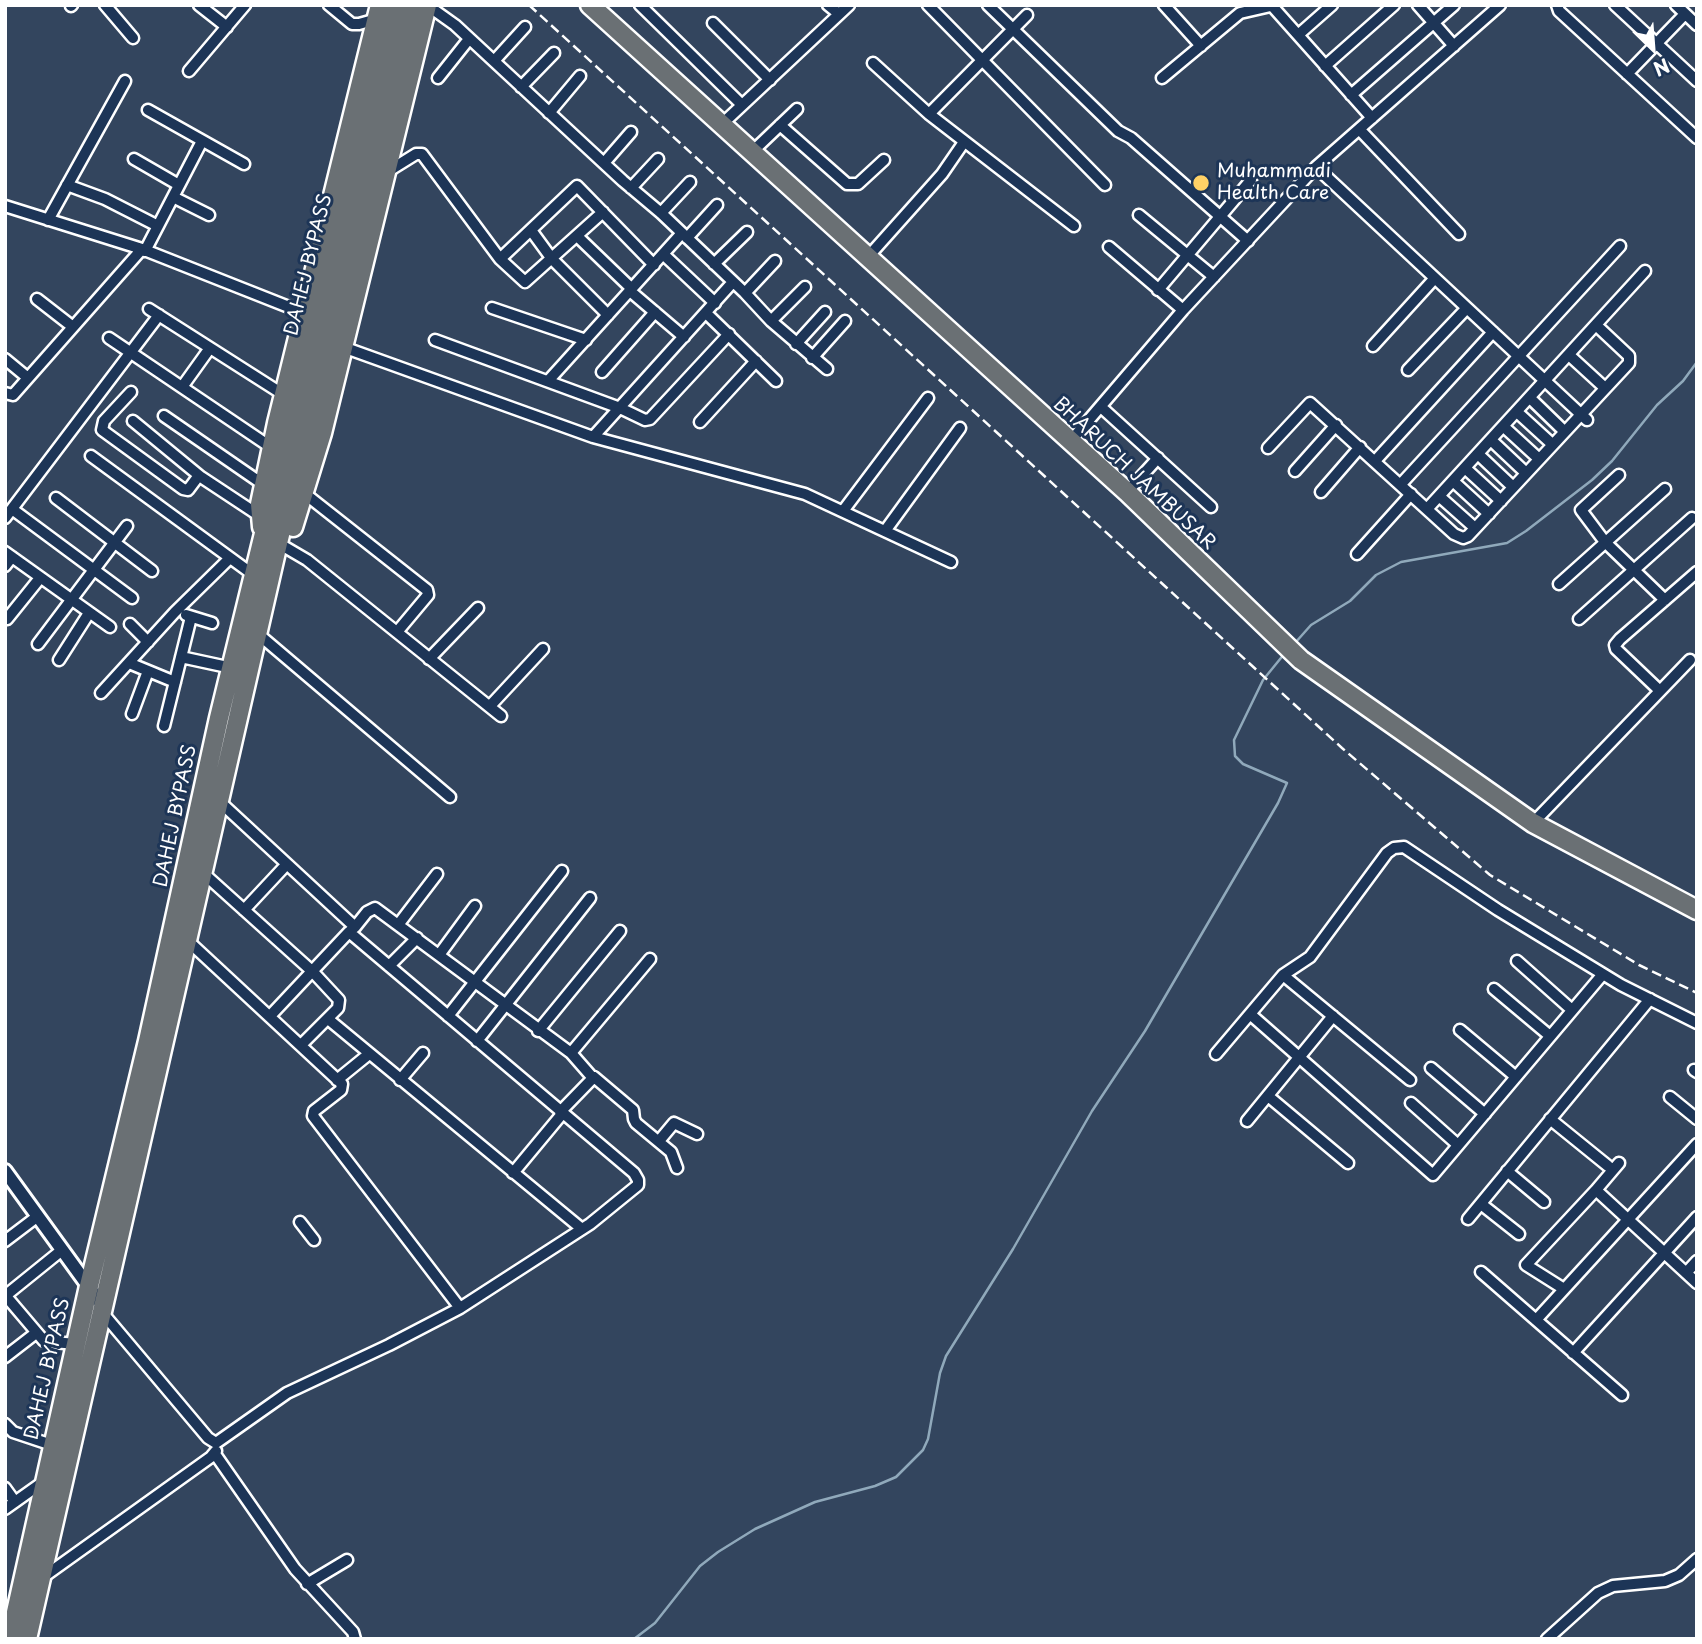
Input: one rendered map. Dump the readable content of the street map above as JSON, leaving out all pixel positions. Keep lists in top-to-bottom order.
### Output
{
  "streets": {
    "highway": ["DAHEJ BYPASS", "BHARUCH JAMBUSAR"]
  },
  "places": ["Muhammadi Health Care"],
  "north": "bottom right"
}
